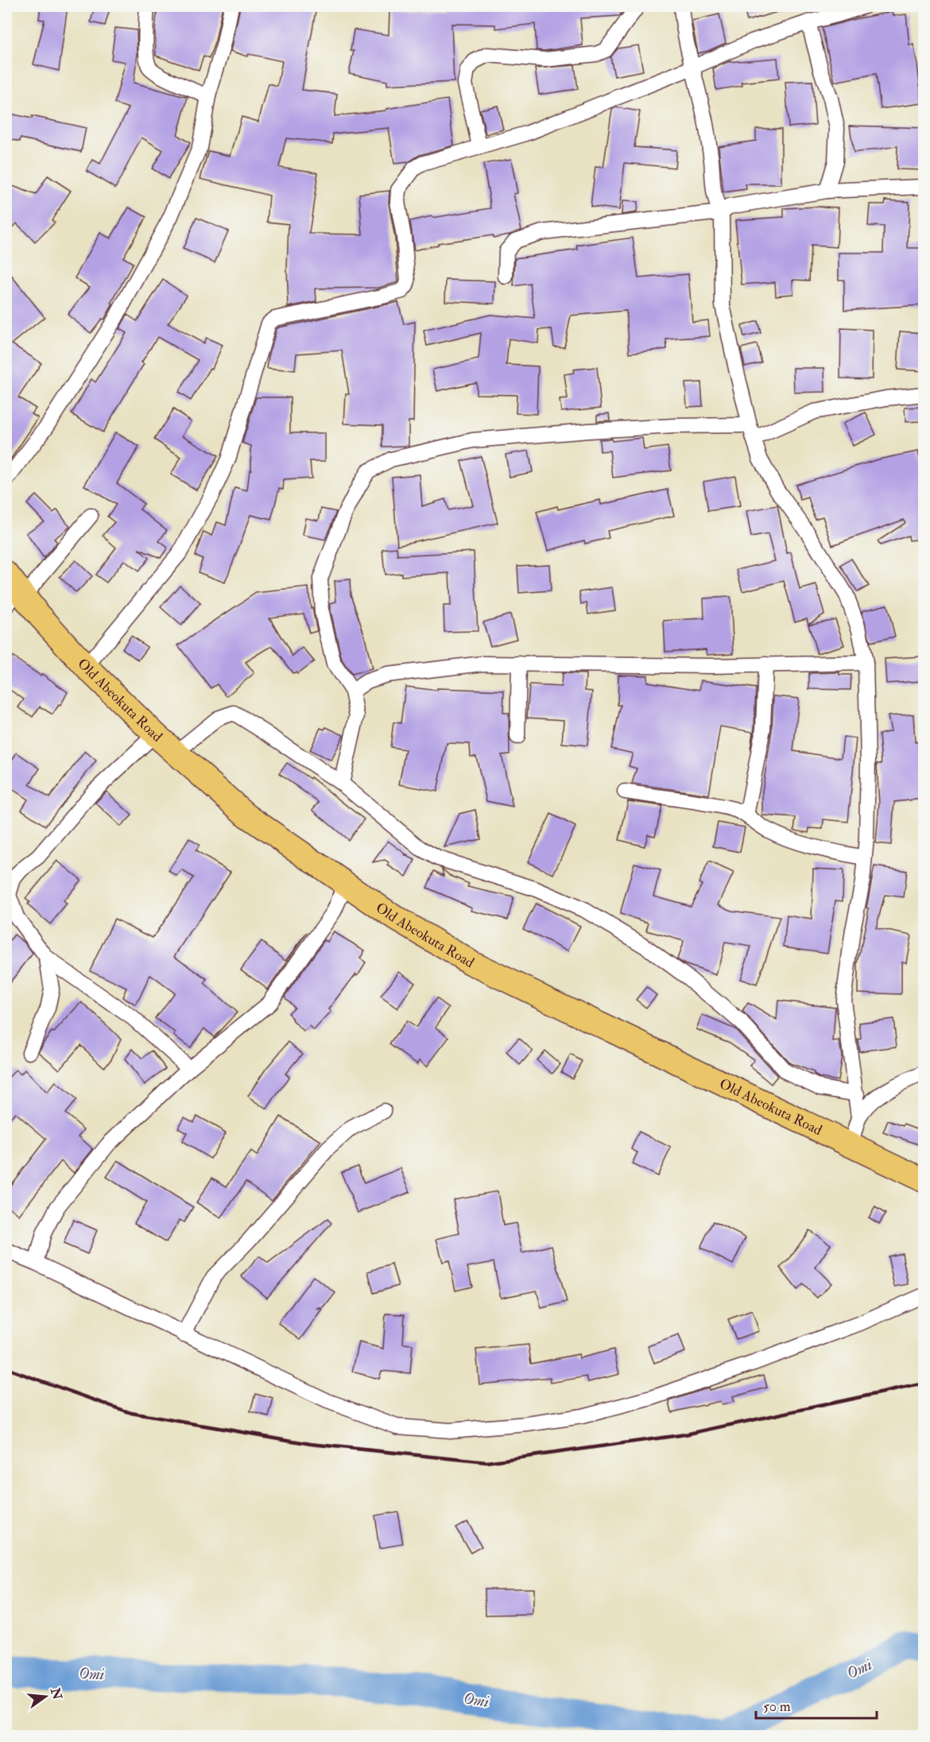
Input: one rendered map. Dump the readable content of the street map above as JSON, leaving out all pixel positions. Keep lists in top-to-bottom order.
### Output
{
  "streets": {
    "highway": ["Old Abeokuta Road"]
  },
  "water": ["Omi"],
  "scale_bar": "50 m",
  "north": "right"
}
